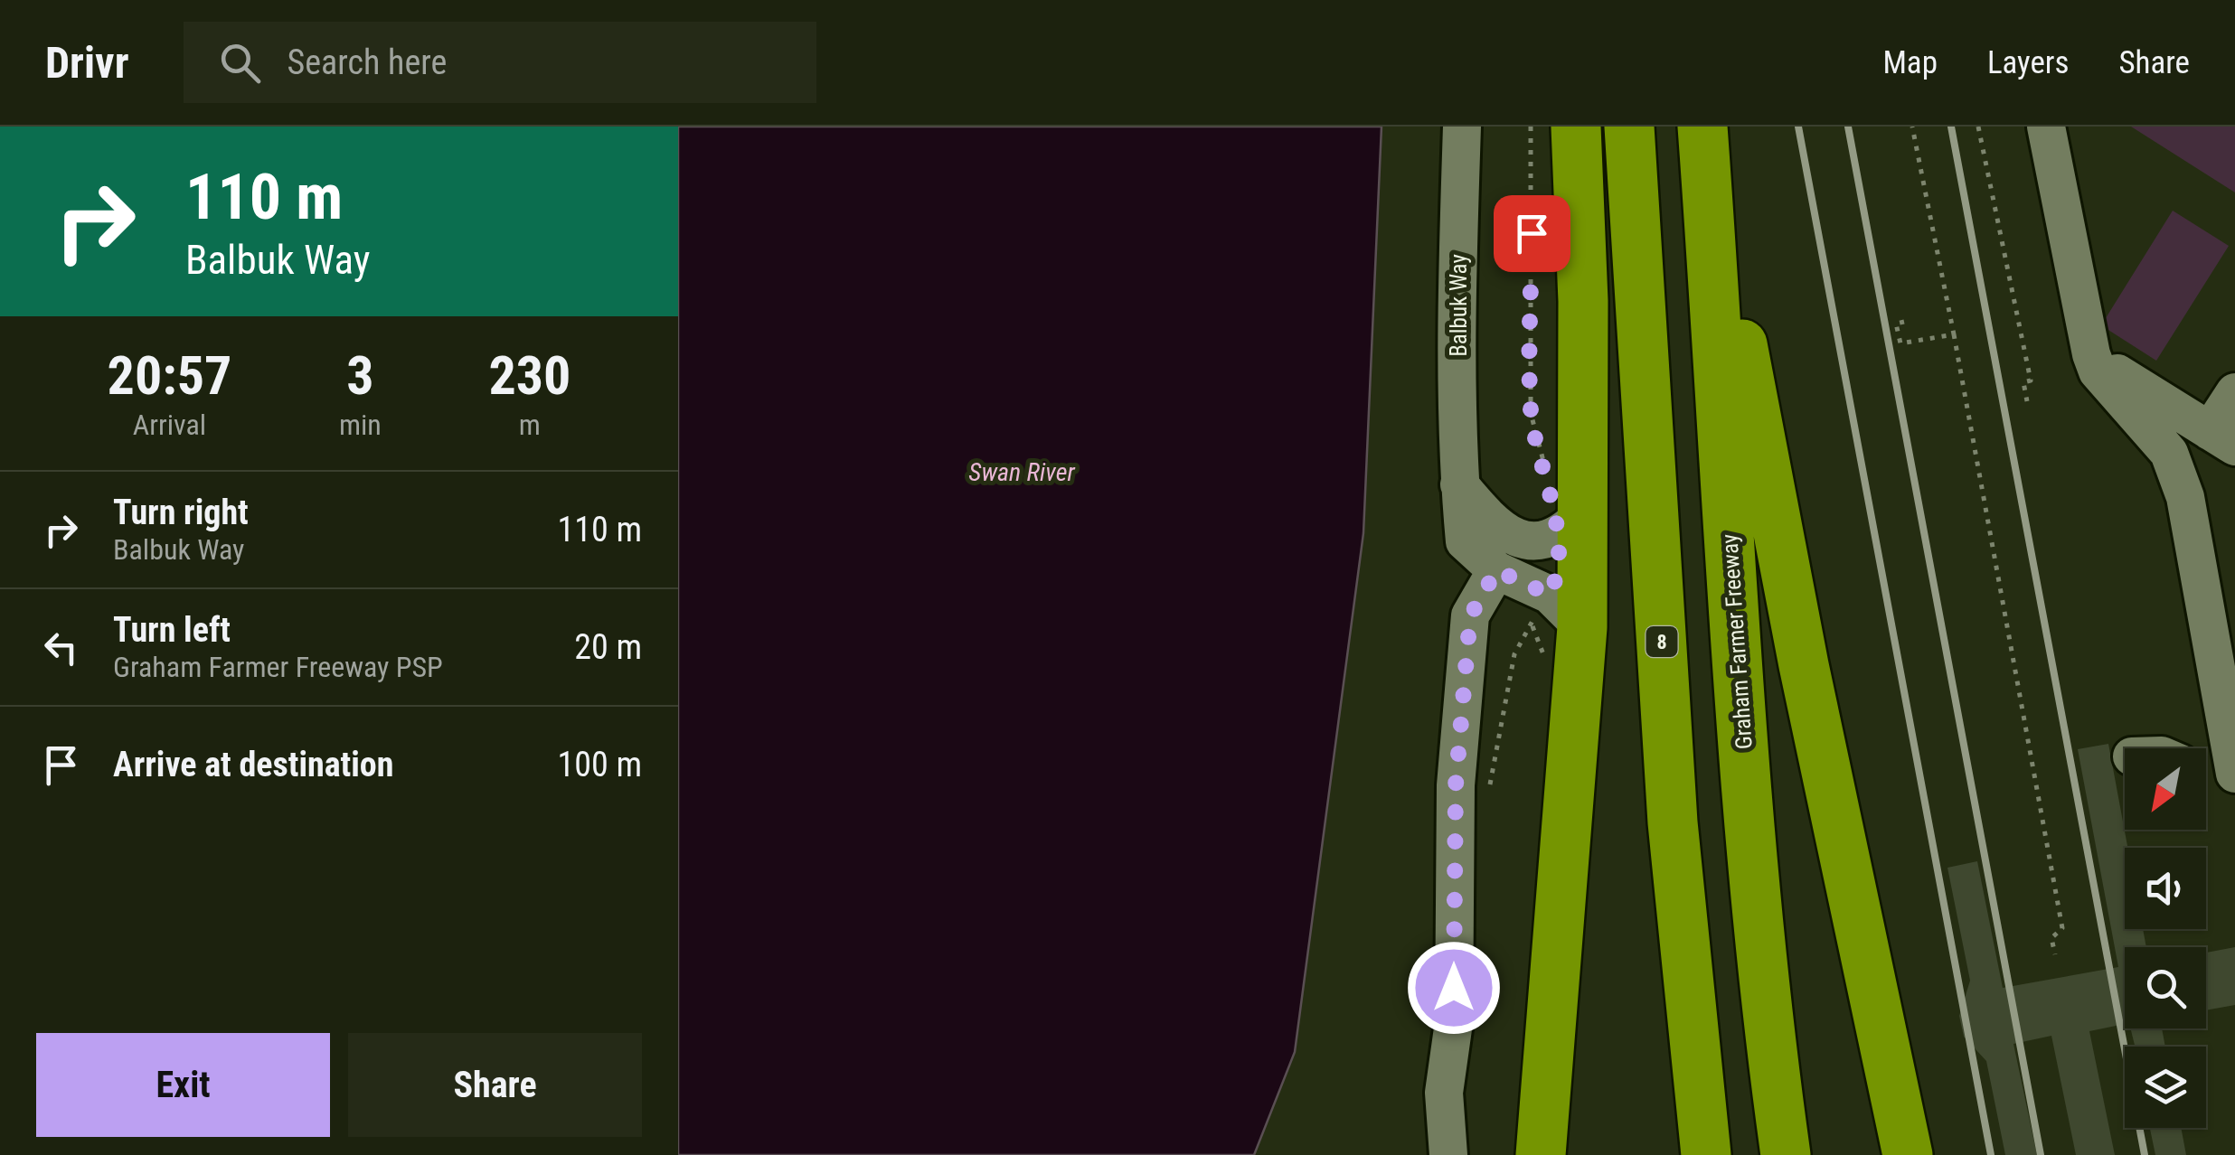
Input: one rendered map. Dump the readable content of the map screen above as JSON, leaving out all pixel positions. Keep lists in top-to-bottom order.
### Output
{
  "streets": {
    "highway": ["8", "Graham Farmer Freeway"],
    "street": ["Balbuk Way"]
  },
  "water": ["Swan River"],
  "north": "bottom left",
  "page": {
    "header": "Drivr",
    "search": "Search here",
    "nav": ["Map", "Layers", "Share"],
    "turn": ["110 m", "Balbuk Way"],
    "eta": [
      "20:57",
      "Arrival",
      "3",
      "min",
      "230",
      "m"
    ],
    "list": [
      {
        "name": "Turn right",
        "note": "Balbuk Way",
        "value": "110 m"
      },
      {
        "name": "Turn left",
        "note": "Graham Farmer Freeway PSP",
        "value": "20 m"
      },
      {
        "name": "Arrive at destination",
        "value": "100 m"
      }
    ],
    "buttons": ["Exit", "Share"]
  }
}
